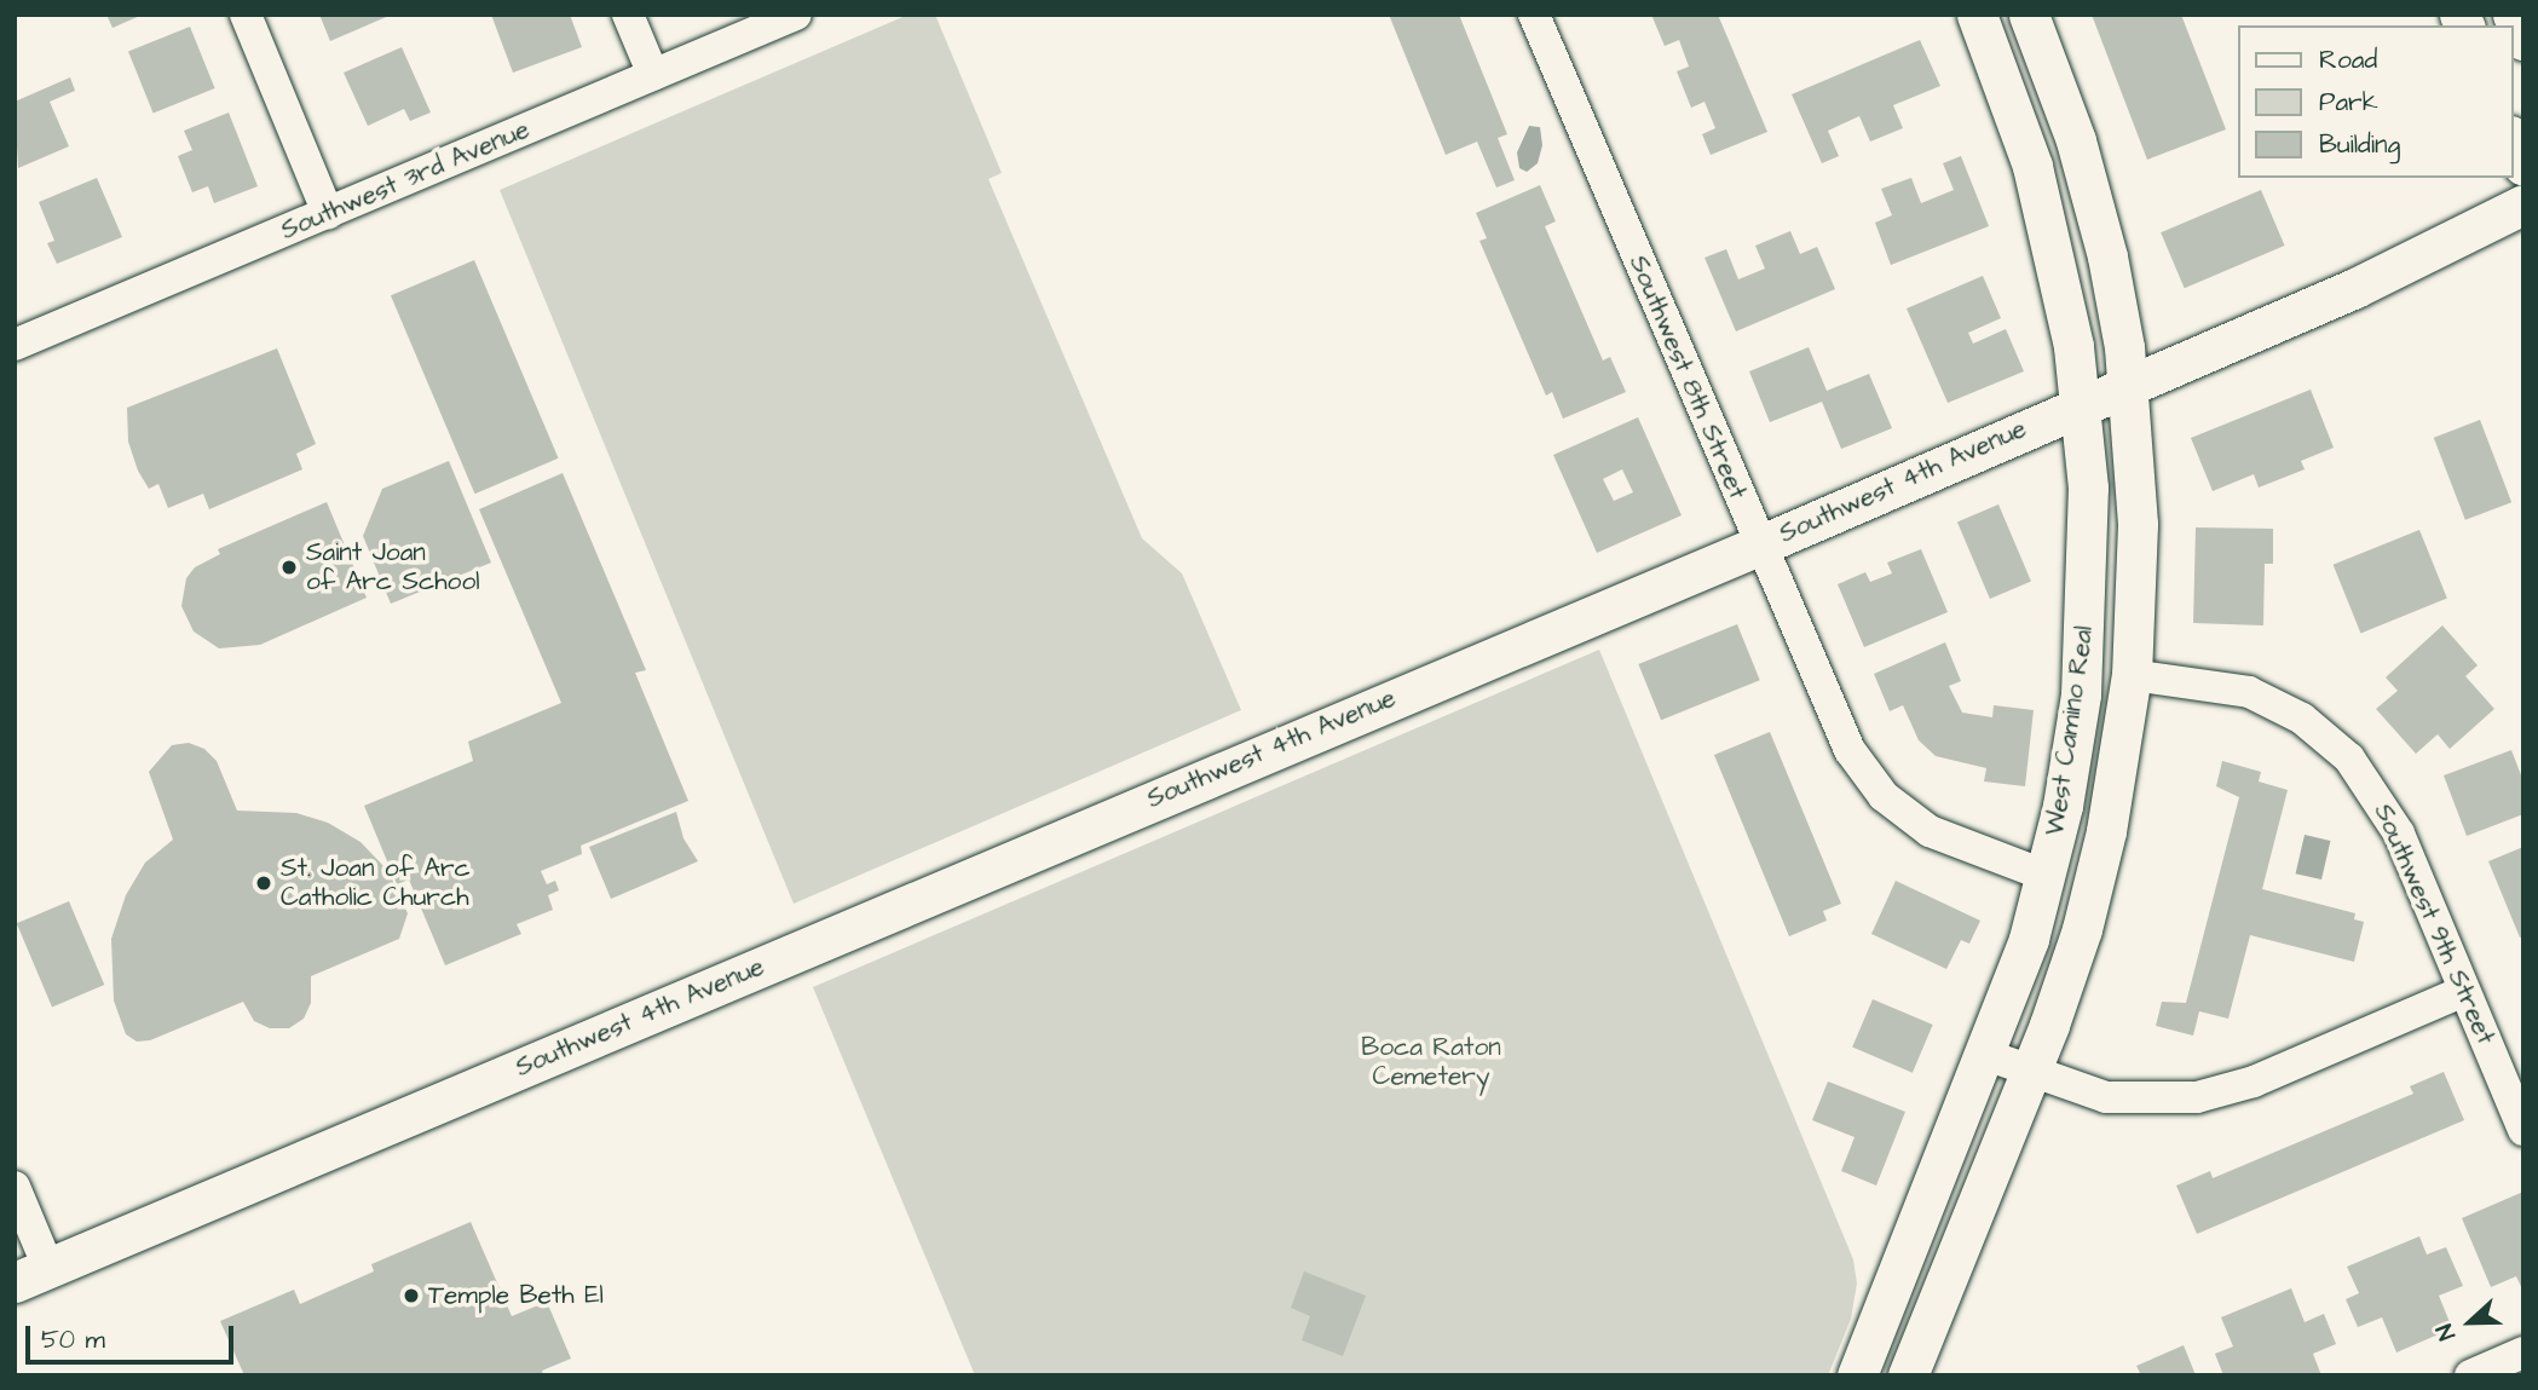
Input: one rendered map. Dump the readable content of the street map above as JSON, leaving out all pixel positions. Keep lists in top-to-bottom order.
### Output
{
  "streets": {
    "street": [
      "Southwest 3rd Avenue",
      "Southwest 8th Street",
      "Southwest 4th Avenue",
      "West Camino Real",
      "Southwest 9th Street"
    ]
  },
  "crossings": [
    ["Southwest 8th Street", "Southwest 4th Avenue"],
    ["Southwest 8th Street", "West Camino Real"],
    ["Southwest 4th Avenue", "West Camino Real"],
    ["West Camino Real", "Southwest 9th Street"]
  ],
  "parks": ["Boca Raton Cemetery"],
  "places": ["Saint Joan of Arc School", "St. Joan of Arc Catholic Church", "Temple Beth El"],
  "legend": ["Road", "Park", "Building"],
  "scale_bar": "50 m",
  "north": "left"
}
